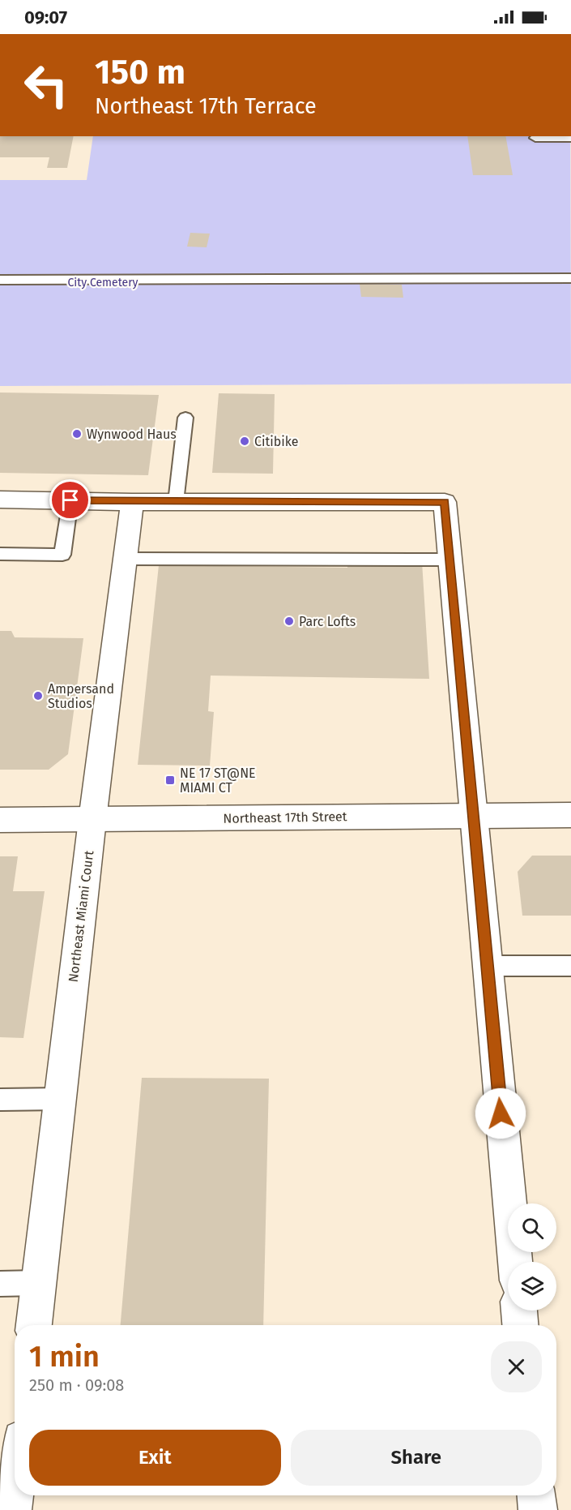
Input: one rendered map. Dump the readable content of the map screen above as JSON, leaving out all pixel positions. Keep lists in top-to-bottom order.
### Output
{
  "streets": {
    "street": ["Northeast 17th Street", "Northeast Miami Court"]
  },
  "crossings": [
    ["Northeast 17th Street", "Northeast Miami Court"]
  ],
  "parks": ["City Cemetery"],
  "places": {
    "other": [
      "Wynwood Haus",
      "Citibike",
      "Parc Lofts",
      "Ampersand Studios"
    ],
    "transit": ["NE 17 ST@NE MIAMI CT"]
  },
  "page": {
    "status": "09:07",
    "turn": ["150 m", "Northeast 17th Terrace"],
    "heading": ["1 min", "250 m · 09:08"],
    "buttons": ["Exit", "Share"]
  }
}
